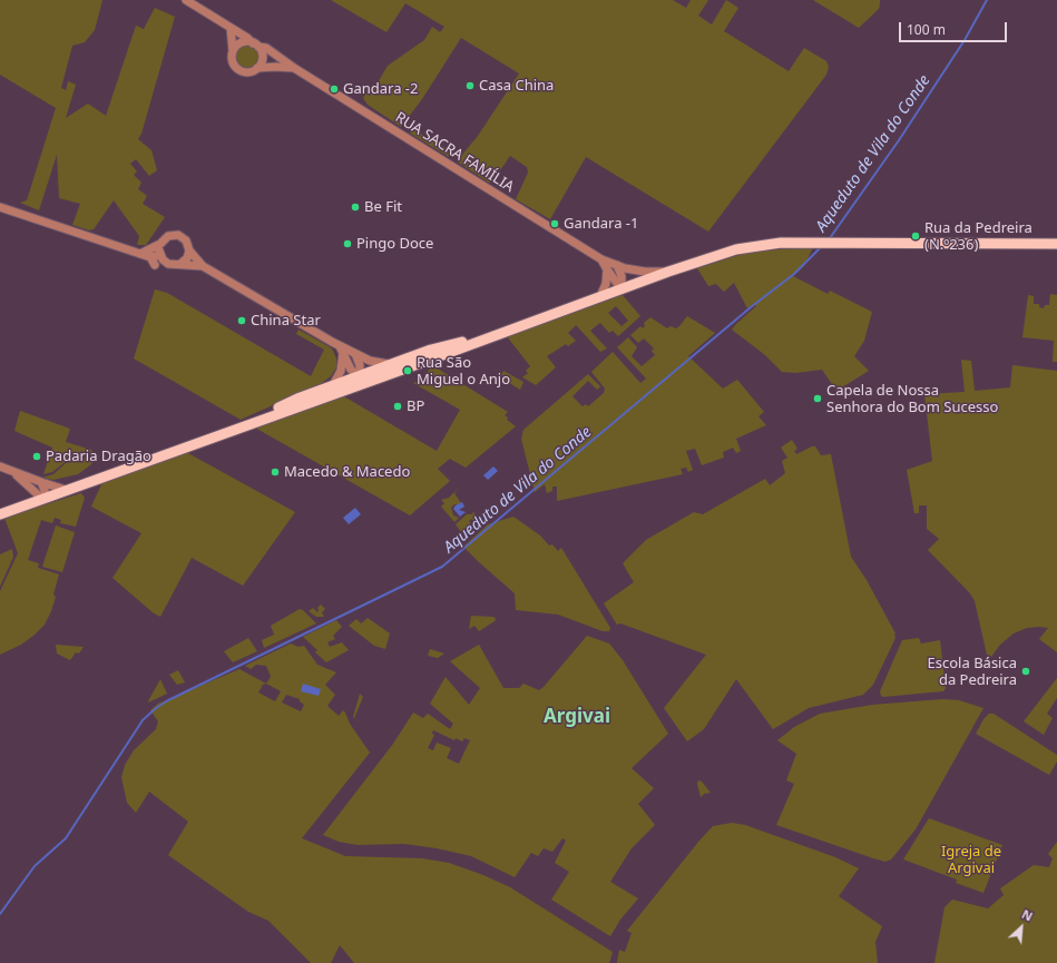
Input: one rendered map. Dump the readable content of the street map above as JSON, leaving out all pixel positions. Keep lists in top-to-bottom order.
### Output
{
  "streets": {
    "street": ["RUA SACRA FAMÍLIA"]
  },
  "districts": ["Argivai"],
  "water": ["Aqueduto de Vila do Conde"],
  "parks": ["Igreja de Argivai"],
  "places": [
    "Casa China",
    "Gandara -2",
    "Be Fit",
    "Gandara -1",
    "Rua da Pedreira (N.º236)",
    "Pingo Doce",
    "China Star",
    "Rua São Miguel o Anjo",
    "Capela de Nossa Senhora do Bom Sucesso",
    "BP",
    "Padaria Dragão",
    "Macedo & Macedo",
    "Escola Básica da Pedreira"
  ],
  "scale_bar": "100 m",
  "north": "top right"
}
